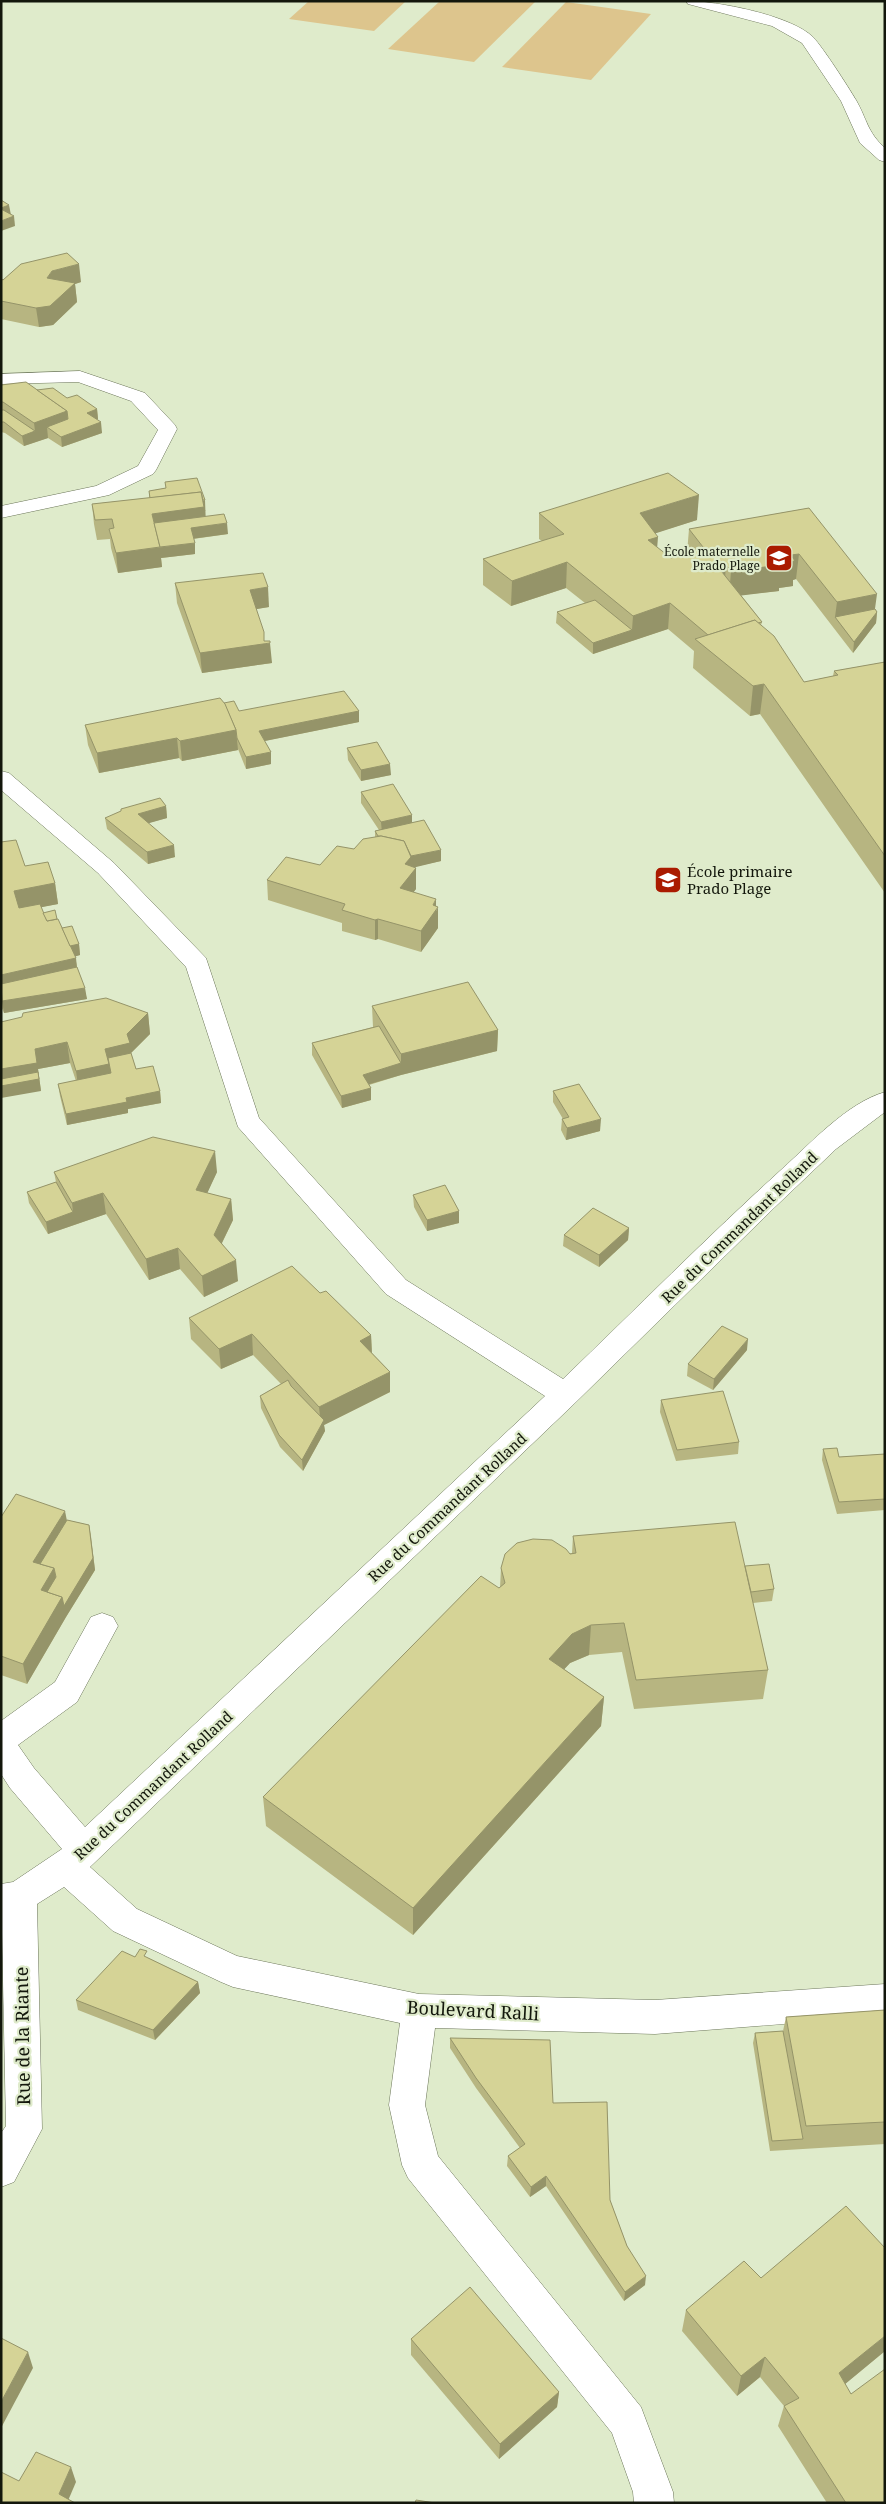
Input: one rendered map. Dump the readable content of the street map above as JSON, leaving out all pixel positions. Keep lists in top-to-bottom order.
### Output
{
  "streets": {
    "street": ["Rue du Commandant Rolland", "Boulevard Ralli", "Rue de la Riante"]
  },
  "crossings": [
    ["Rue du Commandant Rolland", "Boulevard Ralli"],
    ["Rue du Commandant Rolland", "Rue de la Riante"]
  ],
  "places": {
    "school or university": ["École maternelle Prado Plage", "École primaire Prado Plage"]
  }
}
